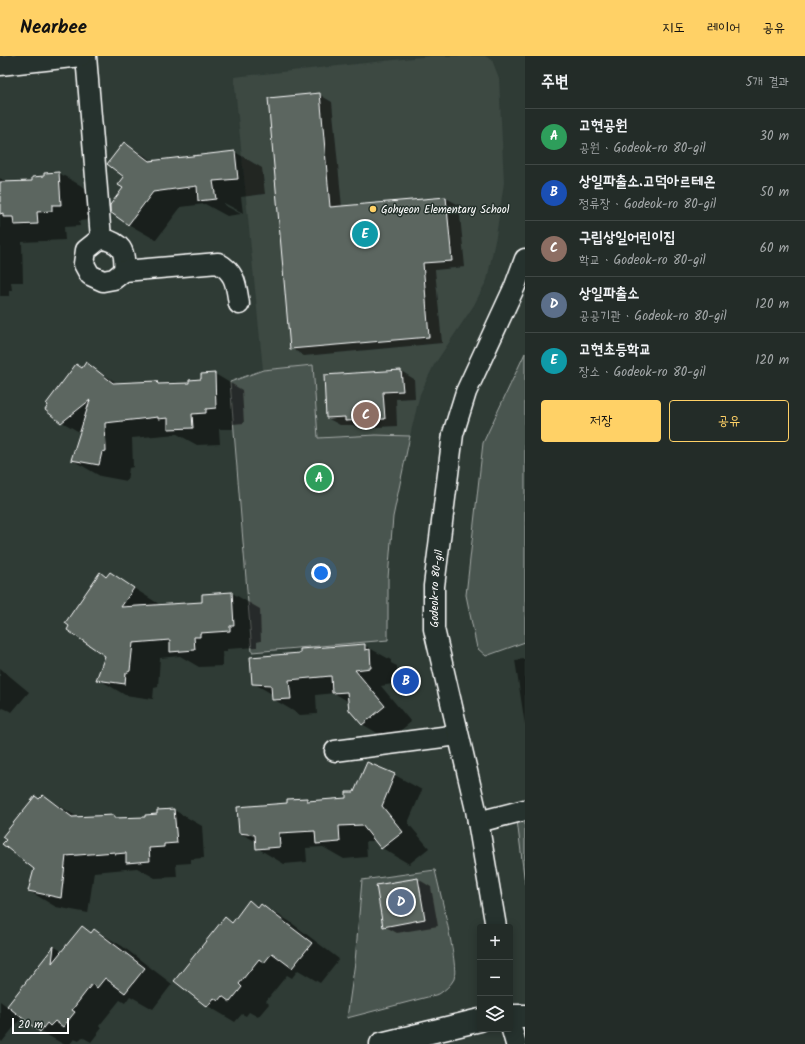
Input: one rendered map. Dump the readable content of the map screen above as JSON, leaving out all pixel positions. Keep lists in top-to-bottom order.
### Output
{
  "streets": {
    "street": ["Godeok-ro 80-gil"]
  },
  "places": ["Gohyeon Elementary School"],
  "scale_bar": "20 m",
  "page": {
    "header": "Nearbee",
    "nav": ["지도", "레이어", "공유"],
    "heading": ["주변", "5개 결과"],
    "list": [
      {
        "mark": "A",
        "name": "고현공원",
        "note": "공원 · Godeok-ro 80-gil",
        "value": "30 m"
      },
      {
        "mark": "B",
        "name": "상일파출소.고덕아르테온",
        "note": "정류장 · Godeok-ro 80-gil",
        "value": "50 m"
      },
      {
        "mark": "C",
        "name": "구립상일어린이집",
        "note": "학교 · Godeok-ro 80-gil",
        "value": "60 m"
      },
      {
        "mark": "D",
        "name": "상일파출소",
        "note": "공공기관 · Godeok-ro 80-gil",
        "value": "120 m"
      },
      {
        "mark": "E",
        "name": "고현초등학교",
        "note": "장소 · Godeok-ro 80-gil",
        "value": "120 m"
      }
    ],
    "pins": [
      "E",
      "C",
      "A",
      "B",
      "D"
    ],
    "buttons": ["저장", "공유"],
    "map_buttons": ["+", "−"],
    "scale": "20 m"
  }
}
